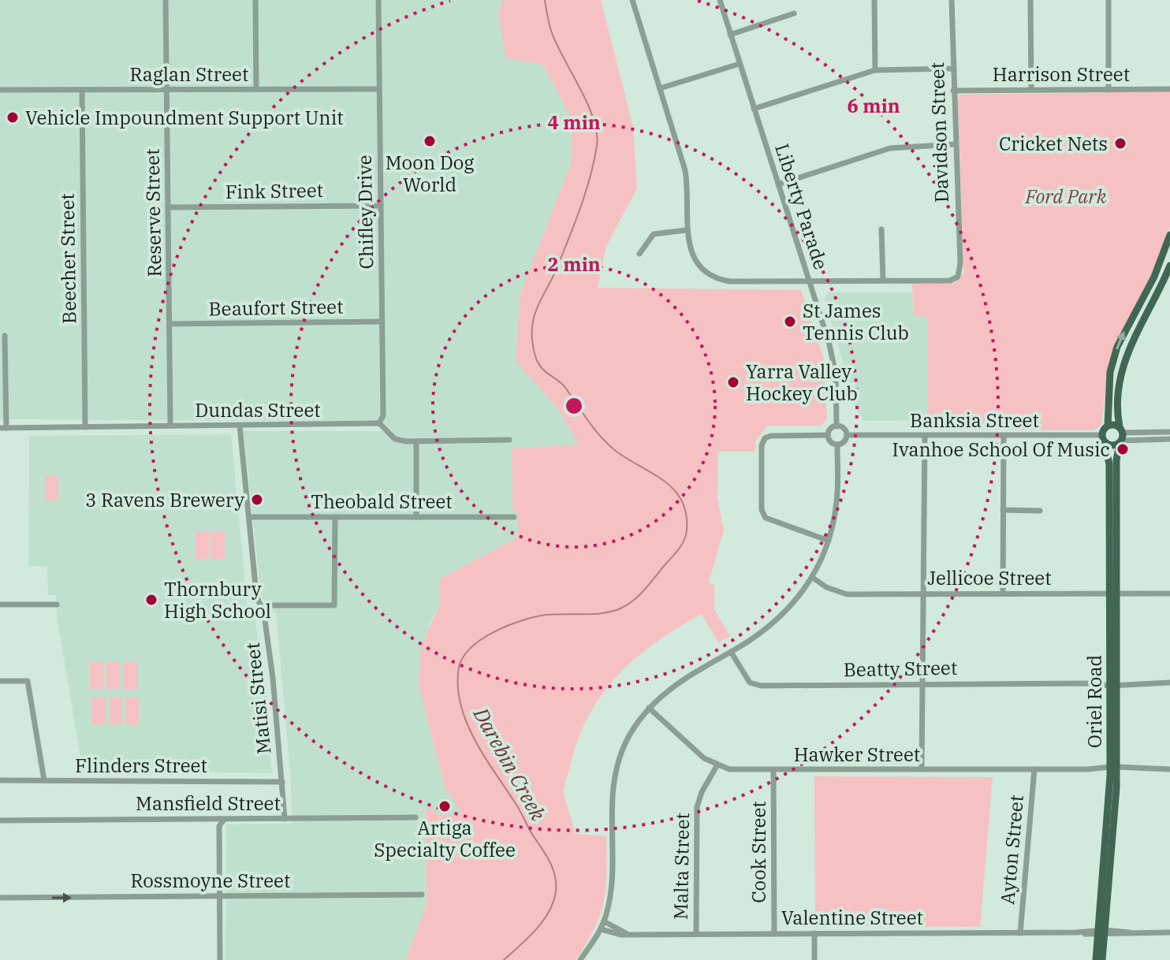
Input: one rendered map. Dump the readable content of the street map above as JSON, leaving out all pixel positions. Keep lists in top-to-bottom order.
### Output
{
  "streets": {
    "main road": ["Oriel Road"],
    "street": [
      "Raglan Street",
      "Harrison Street",
      "Davidson Street",
      "Fink Street",
      "Liberty Parade",
      "Chifley Drive",
      "Reserve Street",
      "Beecher Street",
      "Beaufort Street",
      "Dundas Street",
      "Banksia Street",
      "Theobald Street",
      "Jellicoe Street",
      "Beatty Street",
      "Matisi Street",
      "Hawker Street",
      "Flinders Street",
      "Mansfield Street",
      "Ayton Street",
      "Cook Street",
      "Malta Street",
      "Rossmoyne Street",
      "Valentine Street"
    ]
  },
  "crossings": [
    ["Raglan Street", "Chifley Drive"],
    ["Raglan Street", "Reserve Street"],
    ["Raglan Street", "Beecher Street"],
    ["Harrison Street", "Davidson Street"],
    ["Fink Street", "Chifley Drive"],
    ["Fink Street", "Reserve Street"],
    ["Liberty Parade", "Banksia Street"],
    ["Chifley Drive", "Beaufort Street"],
    ["Chifley Drive", "Dundas Street"],
    ["Reserve Street", "Beaufort Street"],
    ["Reserve Street", "Dundas Street"],
    ["Beecher Street", "Dundas Street"],
    ["Dundas Street", "Matisi Street"],
    ["Banksia Street", "Oriel Road"],
    ["Theobald Street", "Matisi Street"],
    ["Jellicoe Street", "Oriel Road"],
    ["Beatty Street", "Oriel Road"],
    ["Matisi Street", "Flinders Street"],
    ["Matisi Street", "Mansfield Street"],
    ["Oriel Road", "Hawker Street"],
    ["Oriel Road", "Valentine Street"],
    ["Hawker Street", "Ayton Street"],
    ["Hawker Street", "Cook Street"],
    ["Hawker Street", "Malta Street"],
    ["Ayton Street", "Valentine Street"],
    ["Cook Street", "Valentine Street"],
    ["Malta Street", "Valentine Street"]
  ],
  "one_way": ["Rossmoyne Street"],
  "water": ["Darebin Creek"],
  "parks": ["Ford Park"],
  "places": [
    "Vehicle Impoundment Support Unit",
    "Moon Dog World",
    "Cricket Nets",
    "St James Tennis Club",
    "Yarra Valley Hockey Club",
    "Ivanhoe School Of Music",
    "3 Ravens Brewery",
    "Thornbury High School",
    "Artiga Specialty Coffee"
  ],
  "rings": ["6 min", "4 min", "2 min"]
}
